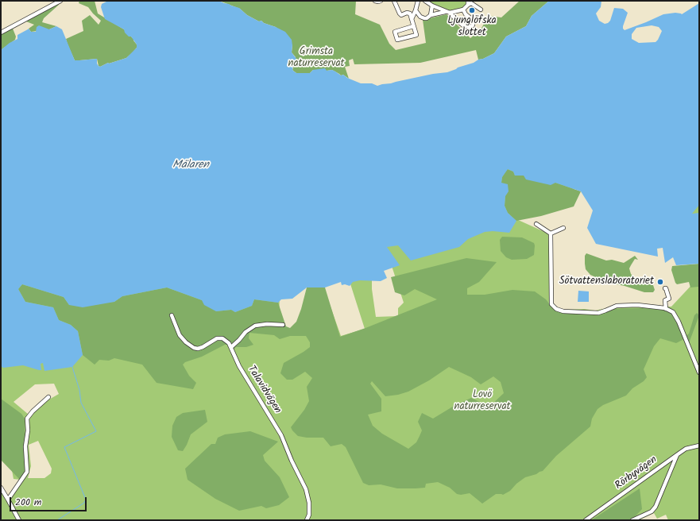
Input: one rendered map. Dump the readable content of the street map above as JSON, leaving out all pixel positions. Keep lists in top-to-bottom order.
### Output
{
  "streets": {
    "street": ["Talavidvägen", "Rörbyvägen"]
  },
  "water": ["Mälaren"],
  "parks": ["Grimsta naturreservat", "Lovö naturreservat"],
  "places": ["Ljunglöfska slottet", "Sötvattenslaboratoriet"],
  "scale_bar": "200 m"
}
